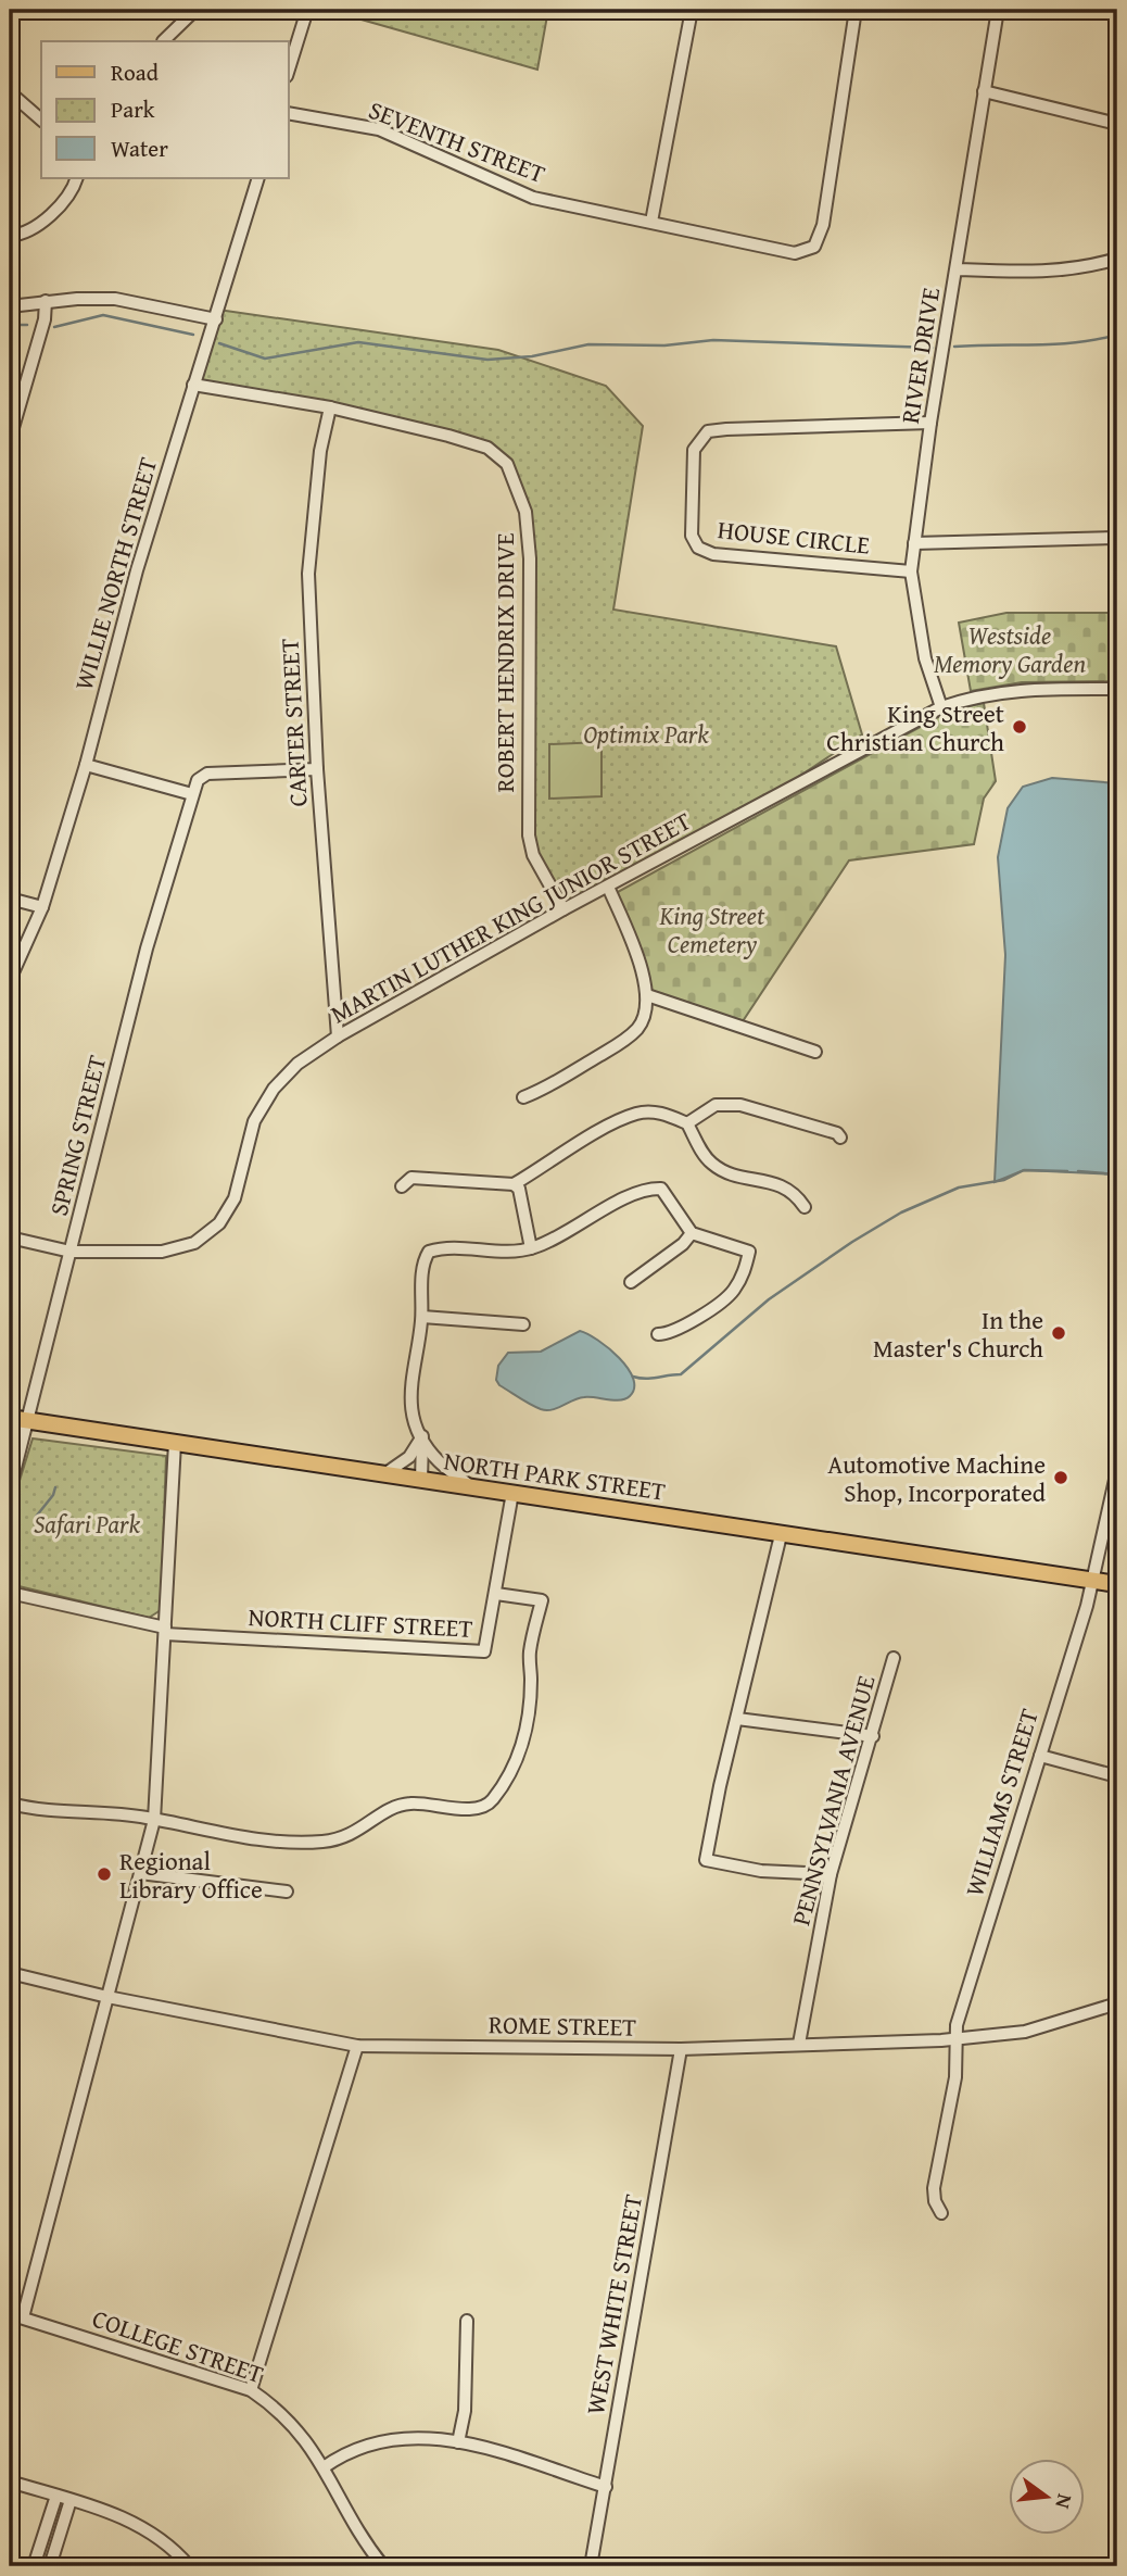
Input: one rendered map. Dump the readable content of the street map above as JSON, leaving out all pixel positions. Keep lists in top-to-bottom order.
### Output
{
  "streets": {
    "main road": ["NORTH PARK STREET"],
    "street": [
      "SEVENTH STREET",
      "RIVER DRIVE",
      "HOUSE CIRCLE",
      "WILLIE NORTH STREET",
      "ROBERT HENDRIX DRIVE",
      "CARTER STREET",
      "MARTIN LUTHER KING JUNIOR STREET",
      "SPRING STREET",
      "NORTH CLIFF STREET",
      "PENNSYLVANIA AVENUE",
      "WILLIAMS STREET",
      "ROME STREET",
      "WEST WHITE STREET",
      "COLLEGE STREET"
    ]
  },
  "crossings": [
    ["RIVER DRIVE", "HOUSE CIRCLE"],
    ["RIVER DRIVE", "MARTIN LUTHER KING JUNIOR STREET"],
    ["WILLIE NORTH STREET", "ROBERT HENDRIX DRIVE"],
    ["ROBERT HENDRIX DRIVE", "CARTER STREET"],
    ["ROBERT HENDRIX DRIVE", "MARTIN LUTHER KING JUNIOR STREET"],
    ["CARTER STREET", "MARTIN LUTHER KING JUNIOR STREET"],
    ["MARTIN LUTHER KING JUNIOR STREET", "SPRING STREET"],
    ["SPRING STREET", "NORTH PARK STREET"],
    ["NORTH PARK STREET", "NORTH CLIFF STREET"],
    ["NORTH PARK STREET", "WILLIAMS STREET"],
    ["PENNSYLVANIA AVENUE", "ROME STREET"],
    ["WILLIAMS STREET", "ROME STREET"],
    ["ROME STREET", "WEST WHITE STREET"]
  ],
  "parks": [
    "Westside Memory Garden",
    "Optimix Park",
    "King Street Cemetery",
    "Safari Park"
  ],
  "places": [
    "King Street Christian Church",
    "In the Master's Church",
    "Automotive Machine Shop, Incorporated",
    "Regional Library Office"
  ],
  "legend": ["Road", "Park", "Water"],
  "north": "right"
}
